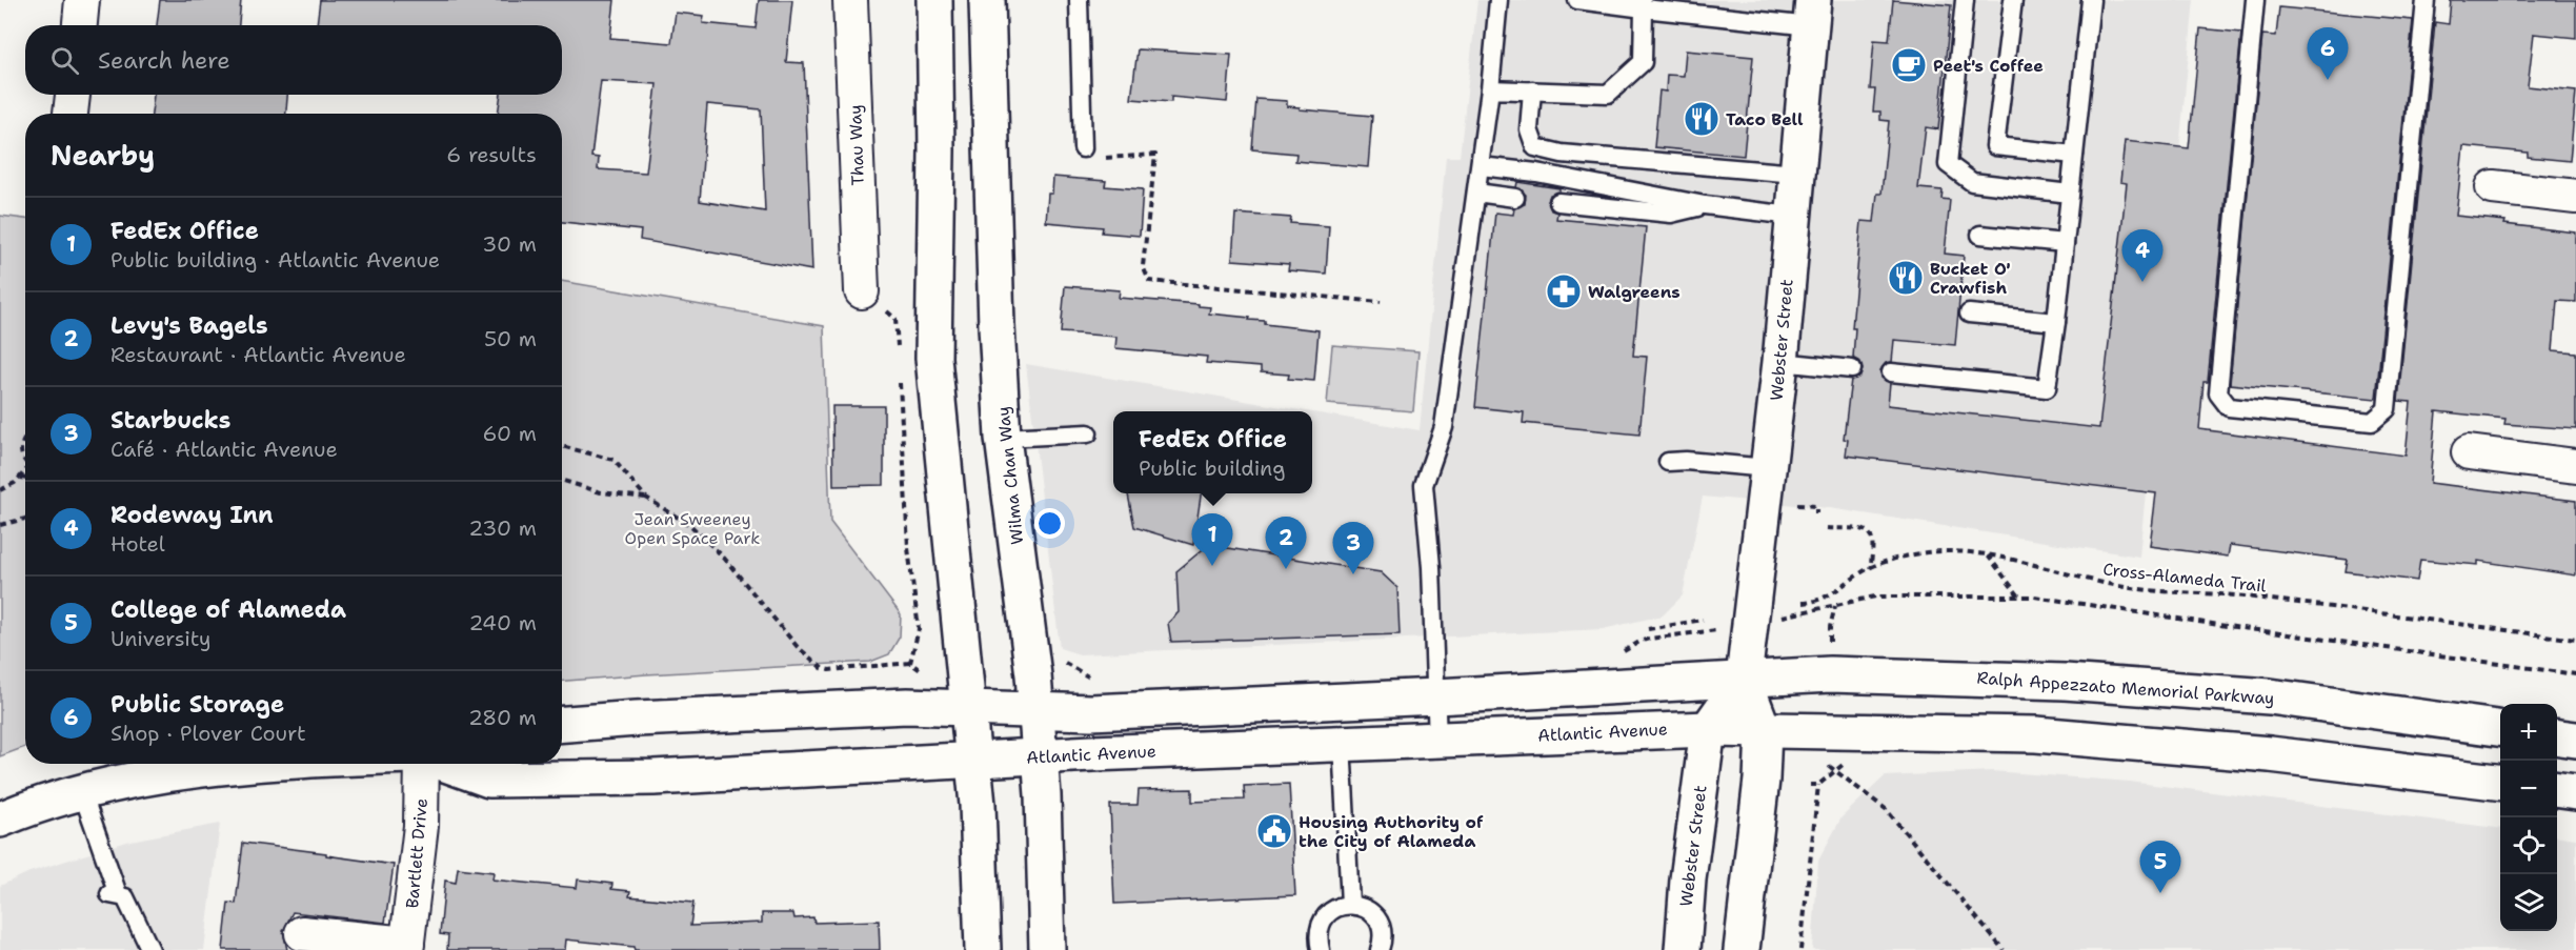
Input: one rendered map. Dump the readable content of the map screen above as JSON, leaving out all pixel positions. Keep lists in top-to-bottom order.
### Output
{
  "streets": {
    "street": [
      "Thau Way",
      "Webster Street",
      "Wilma Chan Way",
      "Ralph Appezzato Memorial Parkway",
      "Atlantic Avenue",
      "Bartlett Drive"
    ],
    "path": ["Cross-Alameda Trail"]
  },
  "crossings": [
    ["Webster Street", "Ralph Appezzato Memorial Parkway"],
    ["Webster Street", "Atlantic Avenue"],
    ["Wilma Chan Way", "Atlantic Avenue"]
  ],
  "parks": ["Jean Sweeney Open Space Park"],
  "places": {
    "cafe": ["Peet's Coffee"],
    "restaurant": ["Taco Bell", "Bucket O' Crawfish"],
    "pharmacy": ["Walgreens"],
    "public building": ["Housing Authority of the City of Alameda"]
  },
  "page": {
    "search": "Search here",
    "pins": [
      "6",
      "4",
      "1",
      "2",
      "3",
      "5"
    ],
    "heading": ["Nearby", "6 results"],
    "list": [
      {
        "mark": "1",
        "name": "FedEx Office",
        "note": "Public building · Atlantic Avenue",
        "value": "30 m"
      },
      {
        "mark": "2",
        "name": "Levy's Bagels",
        "note": "Restaurant · Atlantic Avenue",
        "value": "50 m"
      },
      {
        "mark": "3",
        "name": "Starbucks",
        "note": "Café · Atlantic Avenue",
        "value": "60 m"
      },
      {
        "mark": "4",
        "name": "Rodeway Inn",
        "note": "Hotel",
        "value": "230 m"
      },
      {
        "mark": "5",
        "name": "College of Alameda",
        "note": "University",
        "value": "240 m"
      },
      {
        "mark": "6",
        "name": "Public Storage",
        "note": "Shop · Plover Court",
        "value": "280 m"
      }
    ],
    "popup": ["FedEx Office", "Public building"],
    "map_buttons": ["+", "−"]
  }
}
